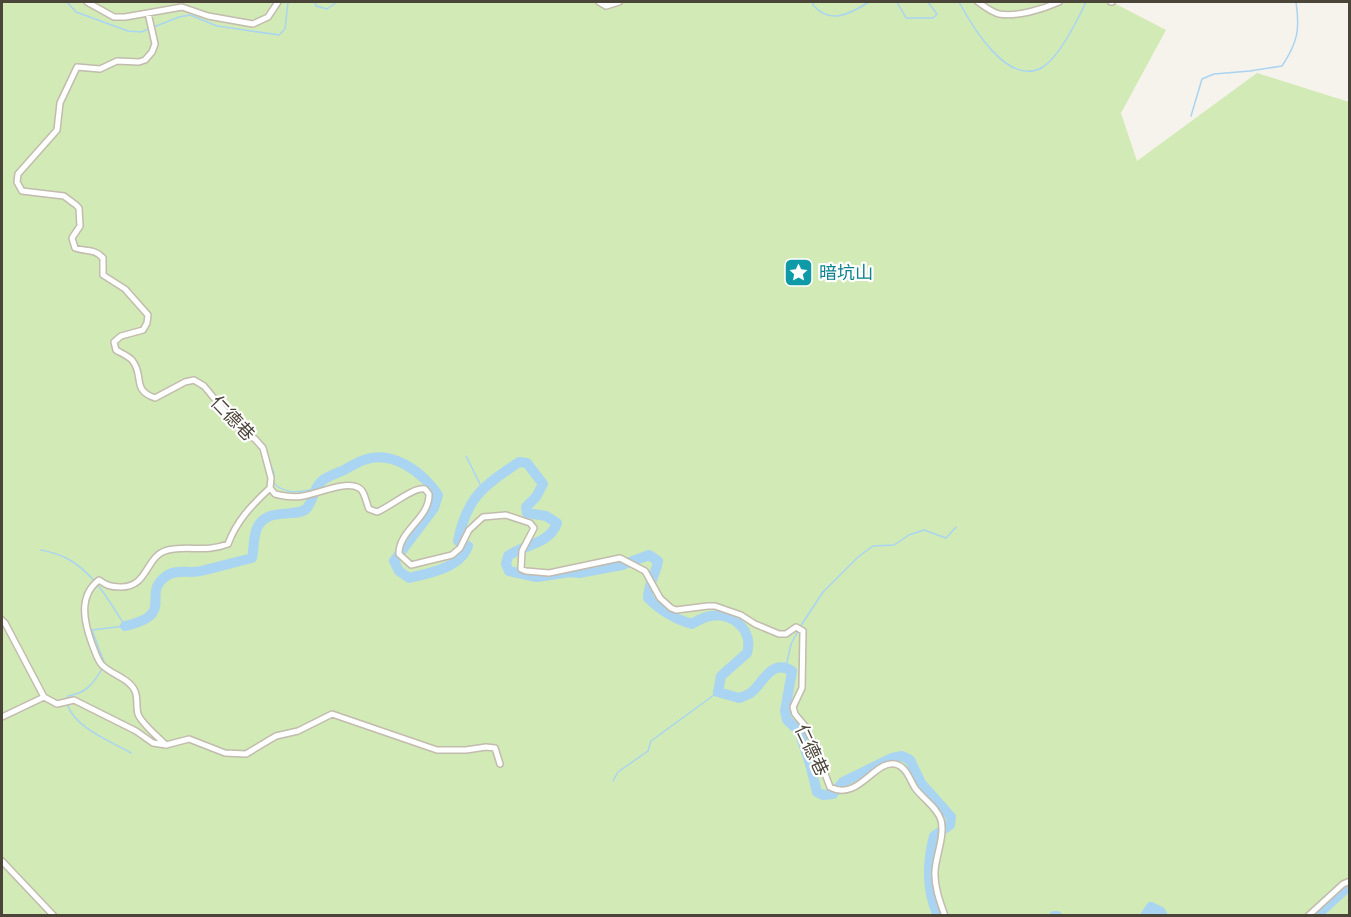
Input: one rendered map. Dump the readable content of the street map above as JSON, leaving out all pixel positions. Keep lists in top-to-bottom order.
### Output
{
  "streets": {
    "street": ["仁德巷"]
  },
  "places": {
    "place": ["暗坑山"]
  }
}
